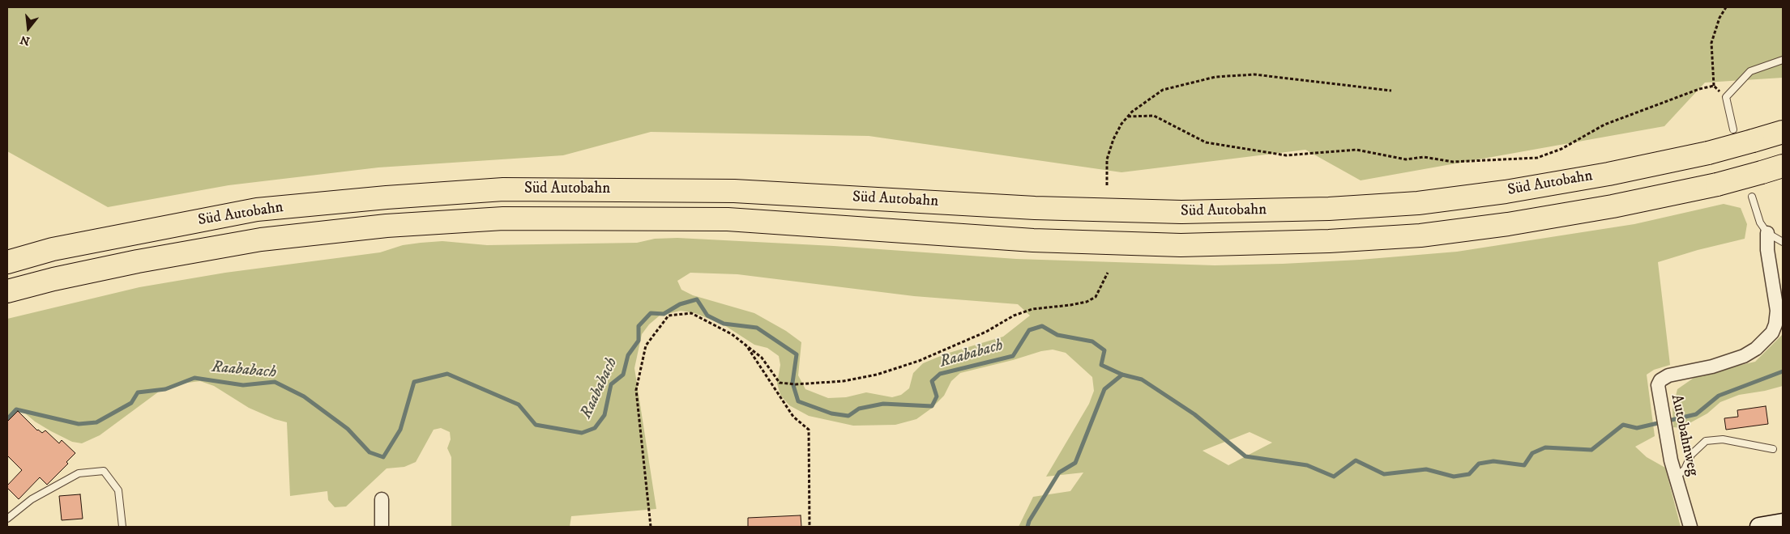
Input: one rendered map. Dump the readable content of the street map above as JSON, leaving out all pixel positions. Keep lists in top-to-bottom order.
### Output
{
  "streets": {
    "highway": ["Süd Autobahn"],
    "street": ["Autobahnweg"]
  },
  "water": ["Raababach"],
  "north": "bottom"
}
